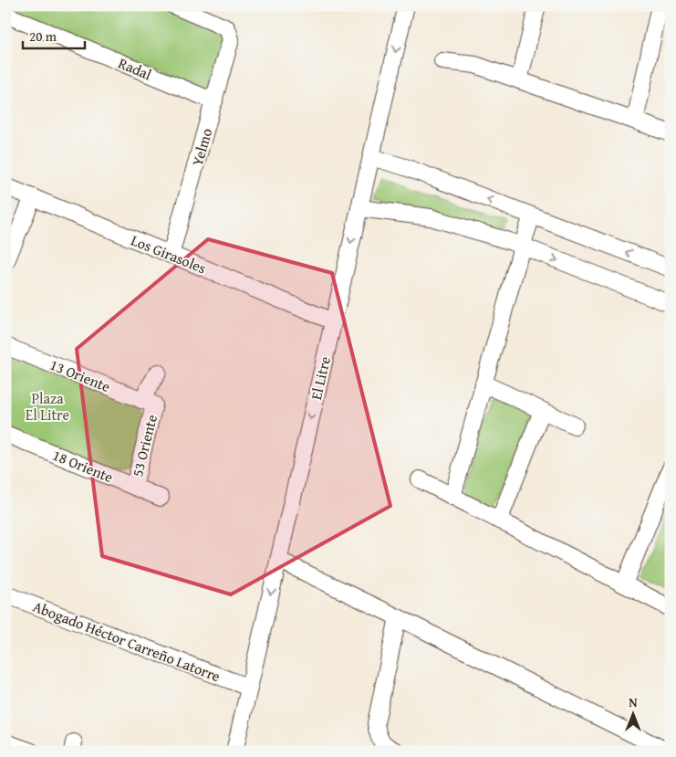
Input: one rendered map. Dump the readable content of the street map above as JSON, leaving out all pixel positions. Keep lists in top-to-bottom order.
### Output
{
  "streets": {
    "street": [
      "Radal",
      "Yelmo",
      "Los Girasoles",
      "13 Oriente",
      "El Litre",
      "53 Oriente",
      "18 Oriente",
      "Abogado Héctor Carreño Latorre"
    ]
  },
  "crossings": [
    ["Radal", "Yelmo"],
    ["Yelmo", "Los Girasoles"],
    ["Los Girasoles", "El Litre"],
    ["13 Oriente", "53 Oriente"],
    ["El Litre", "Abogado Héctor Carreño Latorre"],
    ["53 Oriente", "18 Oriente"]
  ],
  "one_way": ["El Litre"],
  "parks": ["Plaza El Litre"],
  "scale_bar": "20 m",
  "north": "top"
}
